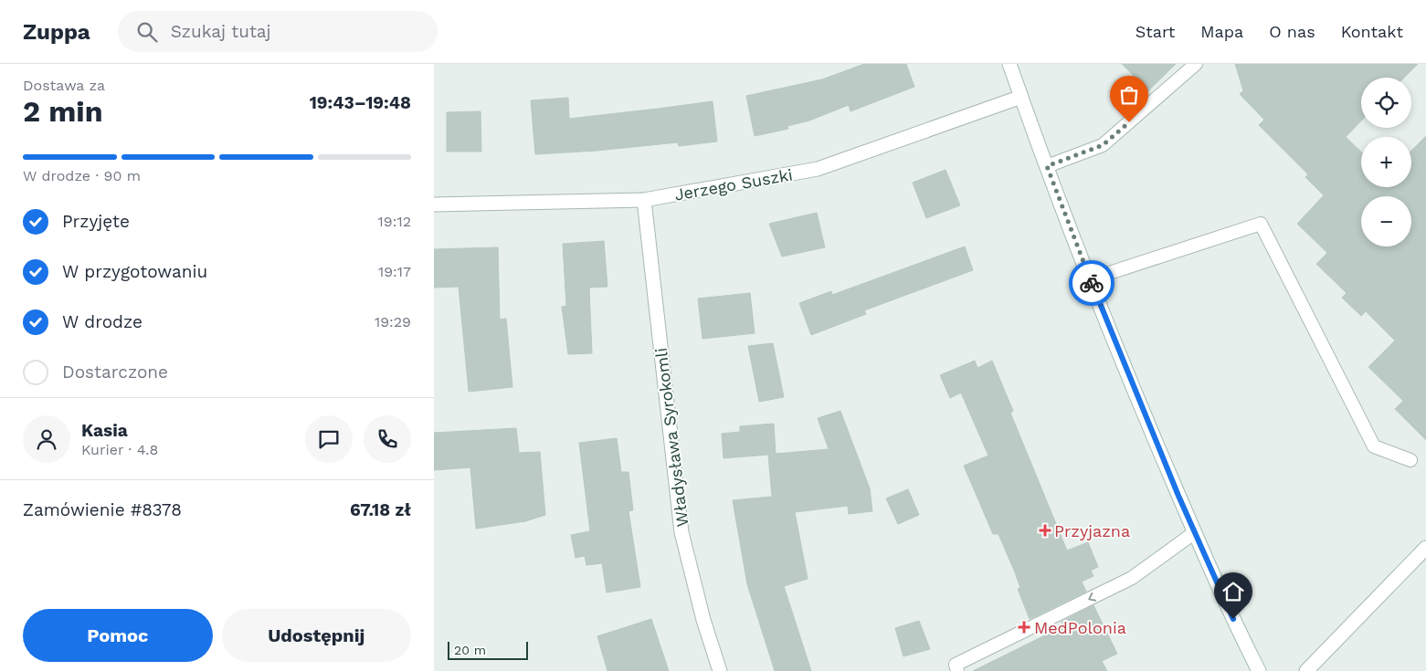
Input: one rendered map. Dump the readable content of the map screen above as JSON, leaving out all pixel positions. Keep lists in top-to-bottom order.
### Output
{
  "streets": {
    "street": ["Jerzego Suszki", "Władysława Syrokomli"]
  },
  "crossings": [
    ["Jerzego Suszki", "Władysława Syrokomli"]
  ],
  "places": {
    "health": ["Przyjazna", "MedPolonia"]
  },
  "scale_bar": "20 m",
  "page": {
    "header": "Zuppa",
    "search": "Szukaj tutaj",
    "nav": [
      "Start",
      "Mapa",
      "O nas",
      "Kontakt"
    ],
    "heading": ["2 min", "Dostawa za", "19:43–19:48"],
    "panel": [
      "Kasia",
      "Kurier · 4.8",
      "Zamówienie #8378",
      "67.18 zł"
    ],
    "map_buttons": ["+", "−"],
    "bar": "W drodze · 90 m",
    "list": [
      ["Przyjęte", "19:12"],
      ["W przygotowaniu", "19:17"],
      ["W drodze", "19:29"],
      "Dostarczone"
    ],
    "buttons": ["Pomoc", "Udostępnij"],
    "scale": "20 m"
  }
}
